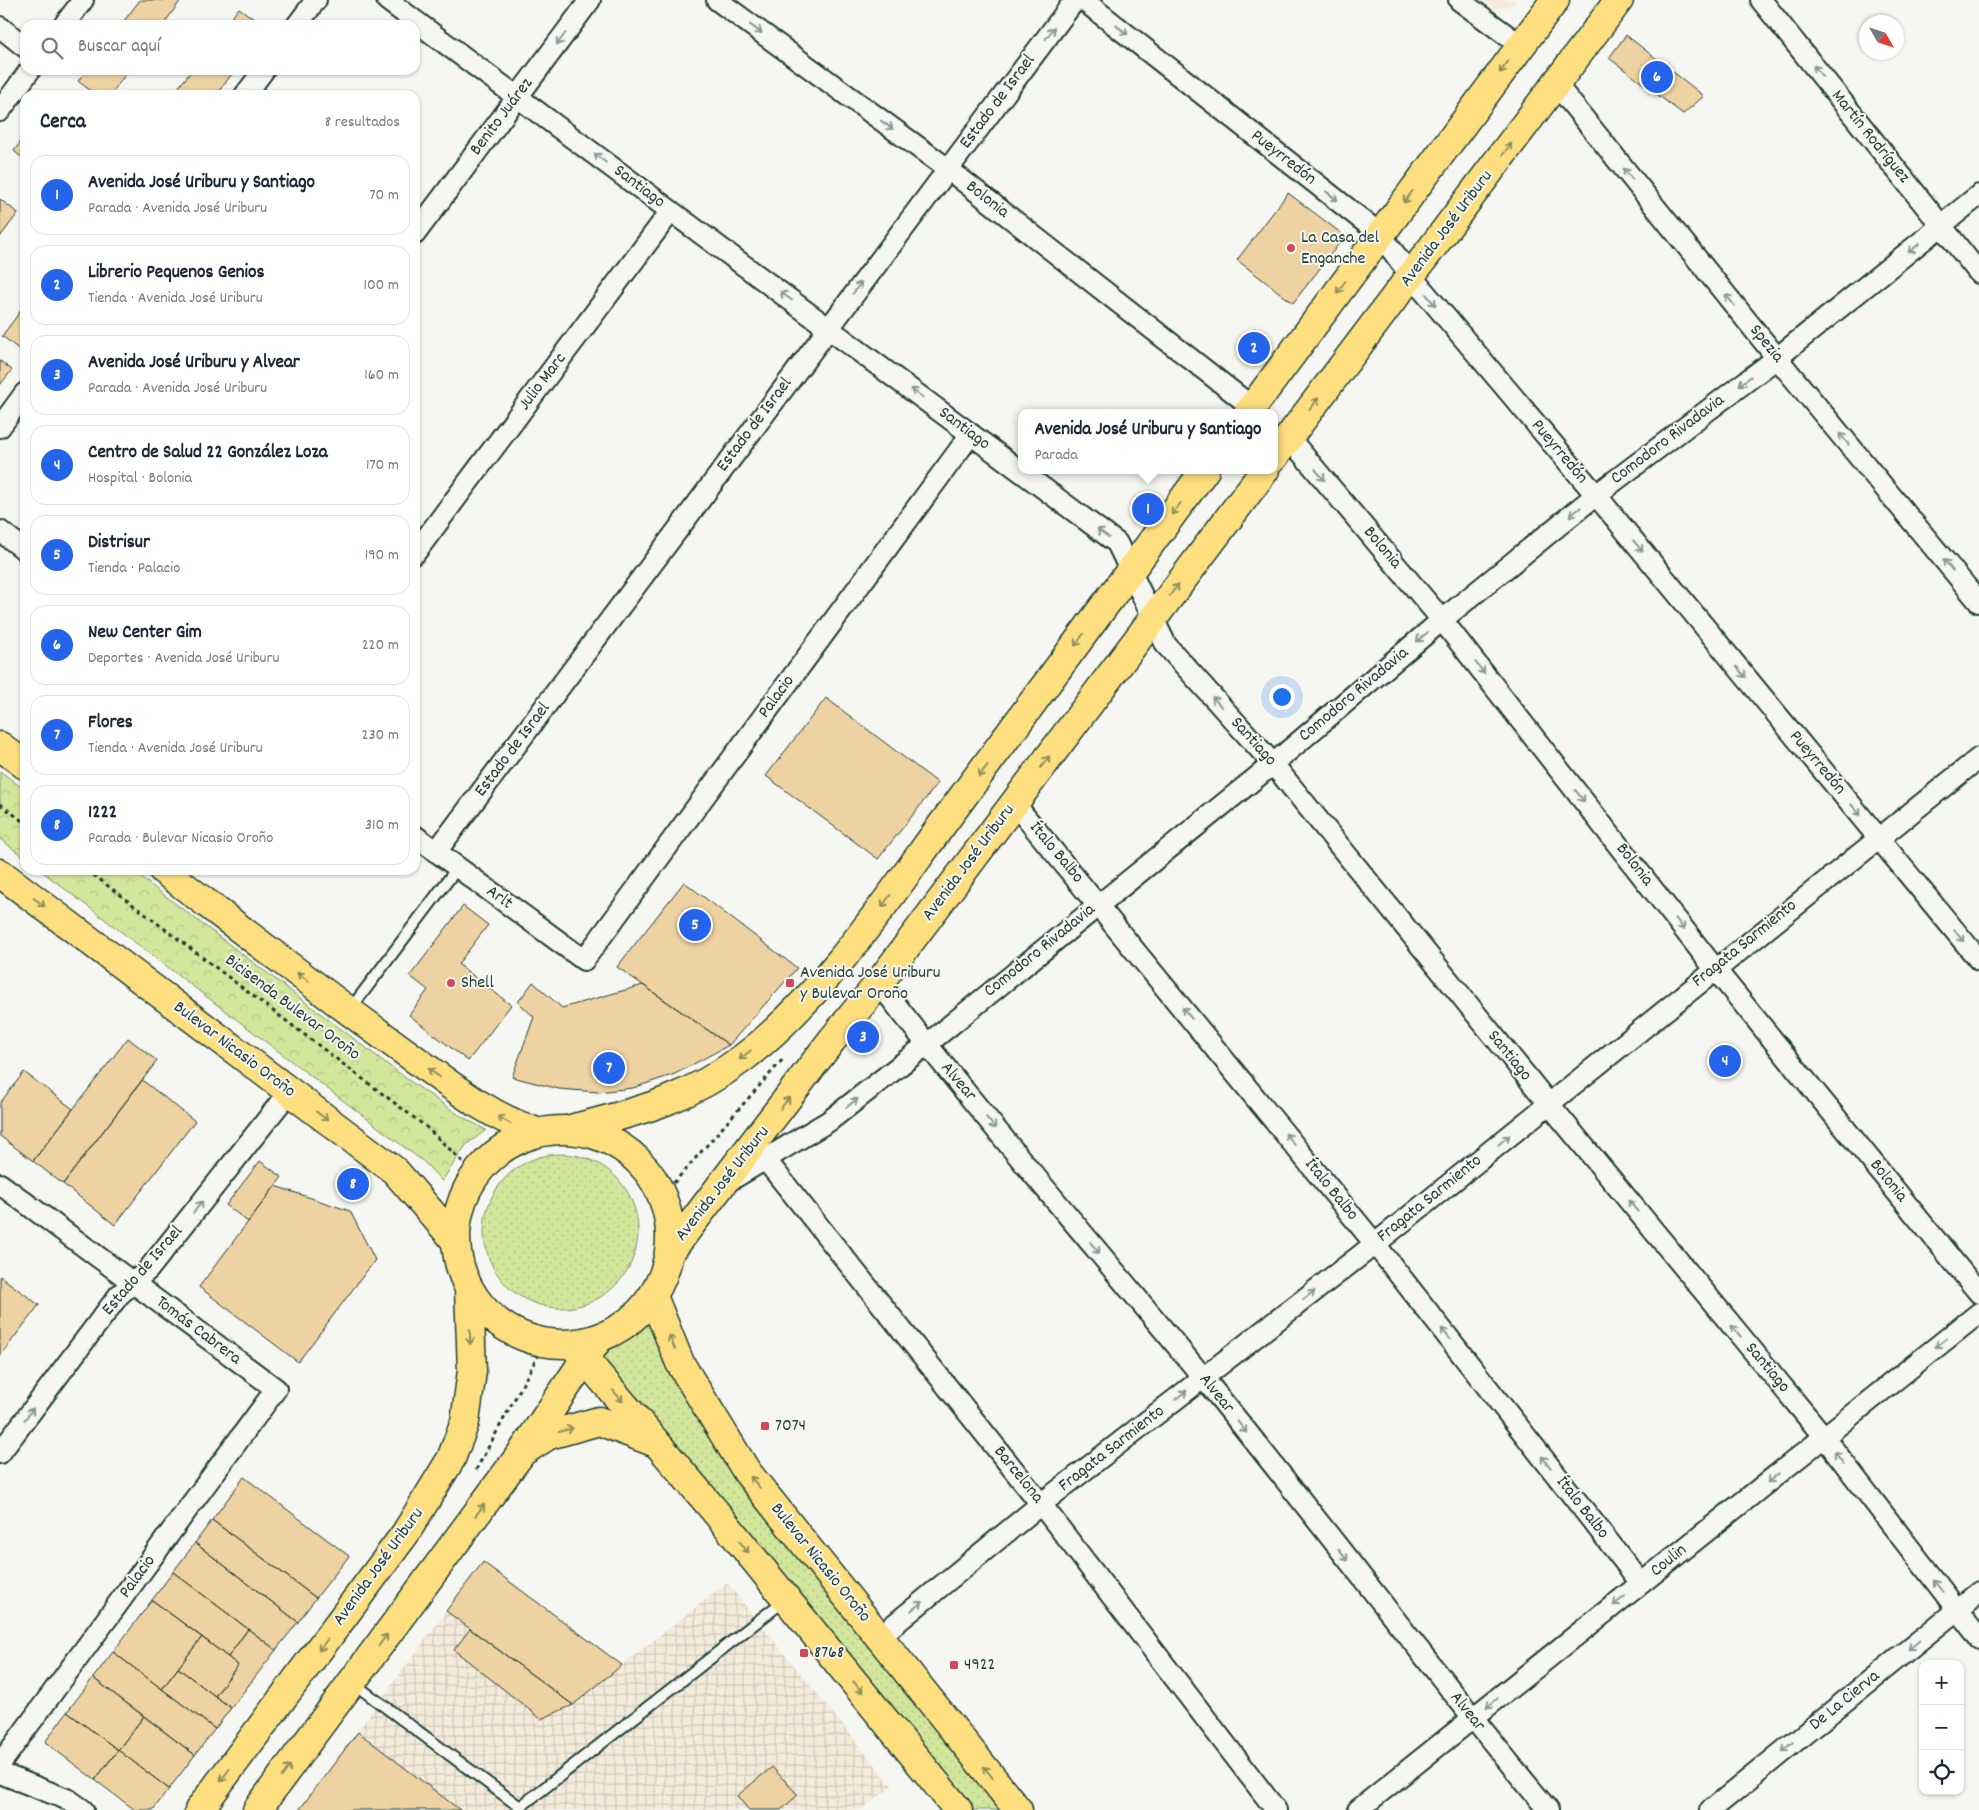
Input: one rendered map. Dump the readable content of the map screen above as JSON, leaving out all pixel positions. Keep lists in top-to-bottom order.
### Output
{
  "streets": {
    "main road": ["Avenida José Uriburu", "Bulevar Nicasio Oroño"],
    "street": [
      "Estado de Israel",
      "Benito Juárez",
      "Martín Rodríguez",
      "Pueyrredón",
      "Santiago",
      "Bolonia",
      "Spezia",
      "Julio Marc",
      "Comodoro Rivadavia",
      "Palacio",
      "Ítalo Balbo",
      "Arlt",
      "Fragata Sarmiento",
      "Alvear",
      "Tomás Cabrera",
      "Barcelona",
      "Coulin",
      "De La Cierva"
    ],
    "path": ["Bicisenda Bulevar Oroño"]
  },
  "crossings": [
    ["Estado de Israel", "Santiago"],
    ["Estado de Israel", "Bolonia"],
    ["Estado de Israel", "Arlt"],
    ["Estado de Israel", "Bulevar Nicasio Oroño"],
    ["Estado de Israel", "Tomás Cabrera"],
    ["Benito Juárez", "Santiago"],
    ["Martín Rodríguez", "Comodoro Rivadavia"],
    ["Pueyrredón", "Avenida José Uriburu"],
    ["Pueyrredón", "Comodoro Rivadavia"],
    ["Pueyrredón", "Fragata Sarmiento"],
    ["Santiago", "Avenida José Uriburu"],
    ["Santiago", "Julio Marc"],
    ["Santiago", "Comodoro Rivadavia"],
    ["Santiago", "Palacio"],
    ["Santiago", "Fragata Sarmiento"],
    ["Santiago", "Coulin"],
    ["Santiago", "De La Cierva"],
    ["Bolonia", "Avenida José Uriburu"],
    ["Bolonia", "Comodoro Rivadavia"],
    ["Bolonia", "Fragata Sarmiento"],
    ["Avenida José Uriburu", "Spezia"],
    ["Avenida José Uriburu", "Comodoro Rivadavia"],
    ["Avenida José Uriburu", "Ítalo Balbo"],
    ["Avenida José Uriburu", "Alvear"],
    ["Avenida José Uriburu", "Barcelona"],
    ["Spezia", "Comodoro Rivadavia"],
    ["Comodoro Rivadavia", "Ítalo Balbo"],
    ["Comodoro Rivadavia", "Alvear"],
    ["Comodoro Rivadavia", "Barcelona"],
    ["Palacio", "Arlt"],
    ["Palacio", "Tomás Cabrera"],
    ["Ítalo Balbo", "Fragata Sarmiento"],
    ["Ítalo Balbo", "Coulin"],
    ["Fragata Sarmiento", "Bulevar Nicasio Oroño"],
    ["Fragata Sarmiento", "Alvear"],
    ["Fragata Sarmiento", "Barcelona"],
    ["Alvear", "Coulin"]
  ],
  "one_way": [
    "Estado de Israel",
    "Benito Juárez",
    "Martín Rodríguez",
    "Pueyrredón",
    "Santiago",
    "Bolonia",
    "Spezia",
    "Ítalo Balbo",
    "Fragata Sarmiento",
    "Alvear",
    "Coulin",
    "De La Cierva"
  ],
  "places": {
    "other": ["La Casa del Enganche", "Shell"],
    "transit": [
      "Avenida José Uriburu y Bulevar Oroño",
      "7074",
      "8768",
      "4922"
    ]
  },
  "north": "bottom right",
  "page": {
    "search": "Buscar aquí",
    "pins": [
      "6",
      "2",
      "1",
      "5",
      "3",
      "4",
      "7",
      "8"
    ],
    "heading": ["Cerca", "8 resultados"],
    "list": [
      {
        "mark": "1",
        "name": "Avenida José Uriburu y Santiago",
        "note": "Parada · Avenida José Uriburu",
        "value": "70 m"
      },
      {
        "mark": "2",
        "name": "Librerio Pequenos Genios",
        "note": "Tienda · Avenida José Uriburu",
        "value": "100 m"
      },
      {
        "mark": "3",
        "name": "Avenida José Uriburu y Alvear",
        "note": "Parada · Avenida José Uriburu",
        "value": "160 m"
      },
      {
        "mark": "4",
        "name": "Centro de Salud 22 González Loza",
        "note": "Hospital · Bolonia",
        "value": "170 m"
      },
      {
        "mark": "5",
        "name": "Distrisur",
        "note": "Tienda · Palacio",
        "value": "190 m"
      },
      {
        "mark": "6",
        "name": "New Center Gim",
        "note": "Deportes · Avenida José Uriburu",
        "value": "220 m"
      },
      {
        "mark": "7",
        "name": "Flores",
        "note": "Tienda · Avenida José Uriburu",
        "value": "230 m"
      },
      {
        "mark": "8",
        "name": "1222",
        "note": "Parada · Bulevar Nicasio Oroño",
        "value": "310 m"
      }
    ],
    "popup": ["Avenida José Uriburu y Santiago", "Parada"],
    "map_buttons": ["+", "−"]
  }
}
